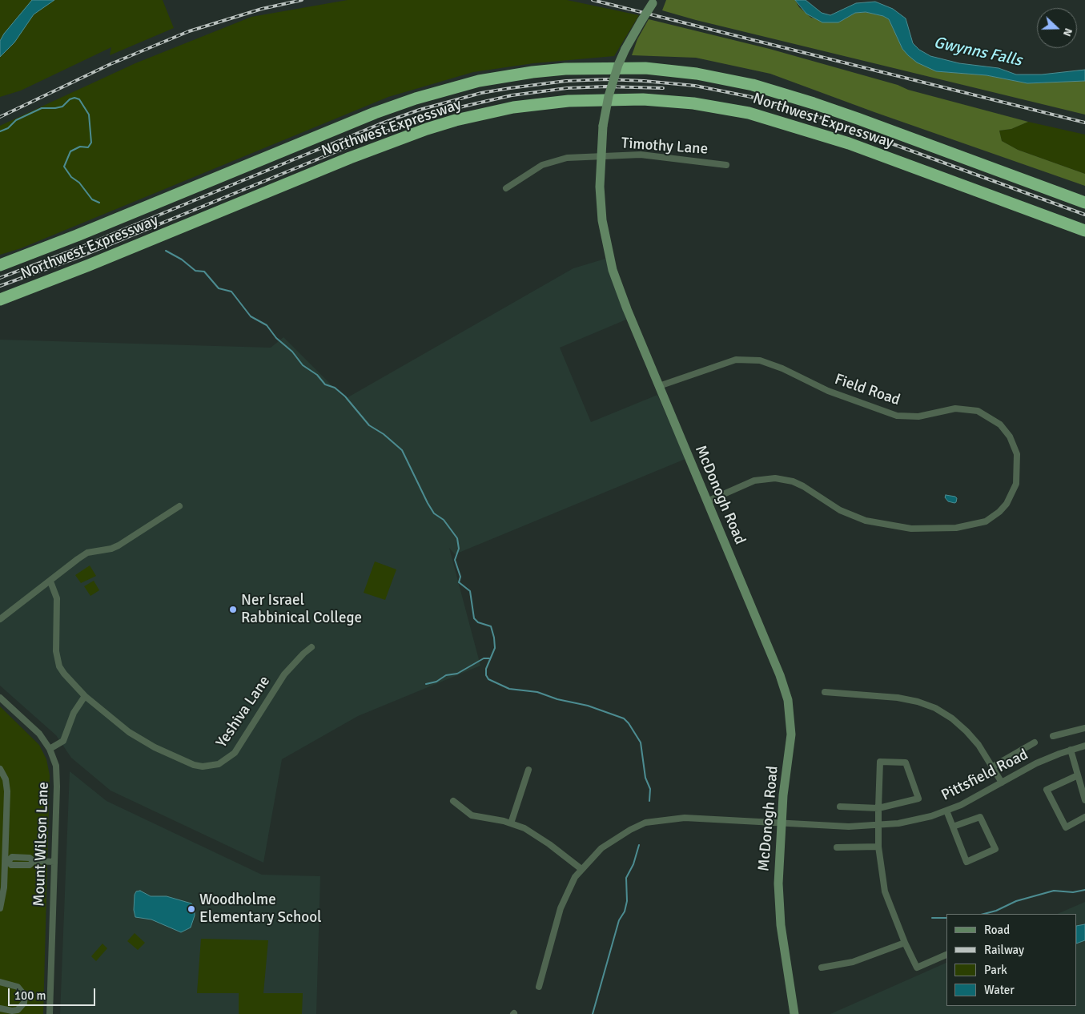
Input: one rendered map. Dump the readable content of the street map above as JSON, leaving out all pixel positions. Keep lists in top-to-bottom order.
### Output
{
  "streets": {
    "highway": ["Northwest Expressway"],
    "main road": ["McDonogh Road"],
    "street": [
      "Timothy Lane",
      "Field Road",
      "Yeshiva Lane",
      "Pittsfield Road",
      "Mount Wilson Lane"
    ]
  },
  "crossings": [
    ["Timothy Lane", "McDonogh Road"],
    ["Field Road", "McDonogh Road"],
    ["McDonogh Road", "Pittsfield Road"]
  ],
  "water": ["Gwynns Falls"],
  "places": ["Ner Israel Rabbinical College", "Woodholme Elementary School"],
  "legend": [
    "Road",
    "Railway",
    "Park",
    "Water"
  ],
  "scale_bar": "100 m",
  "north": "right"
}
